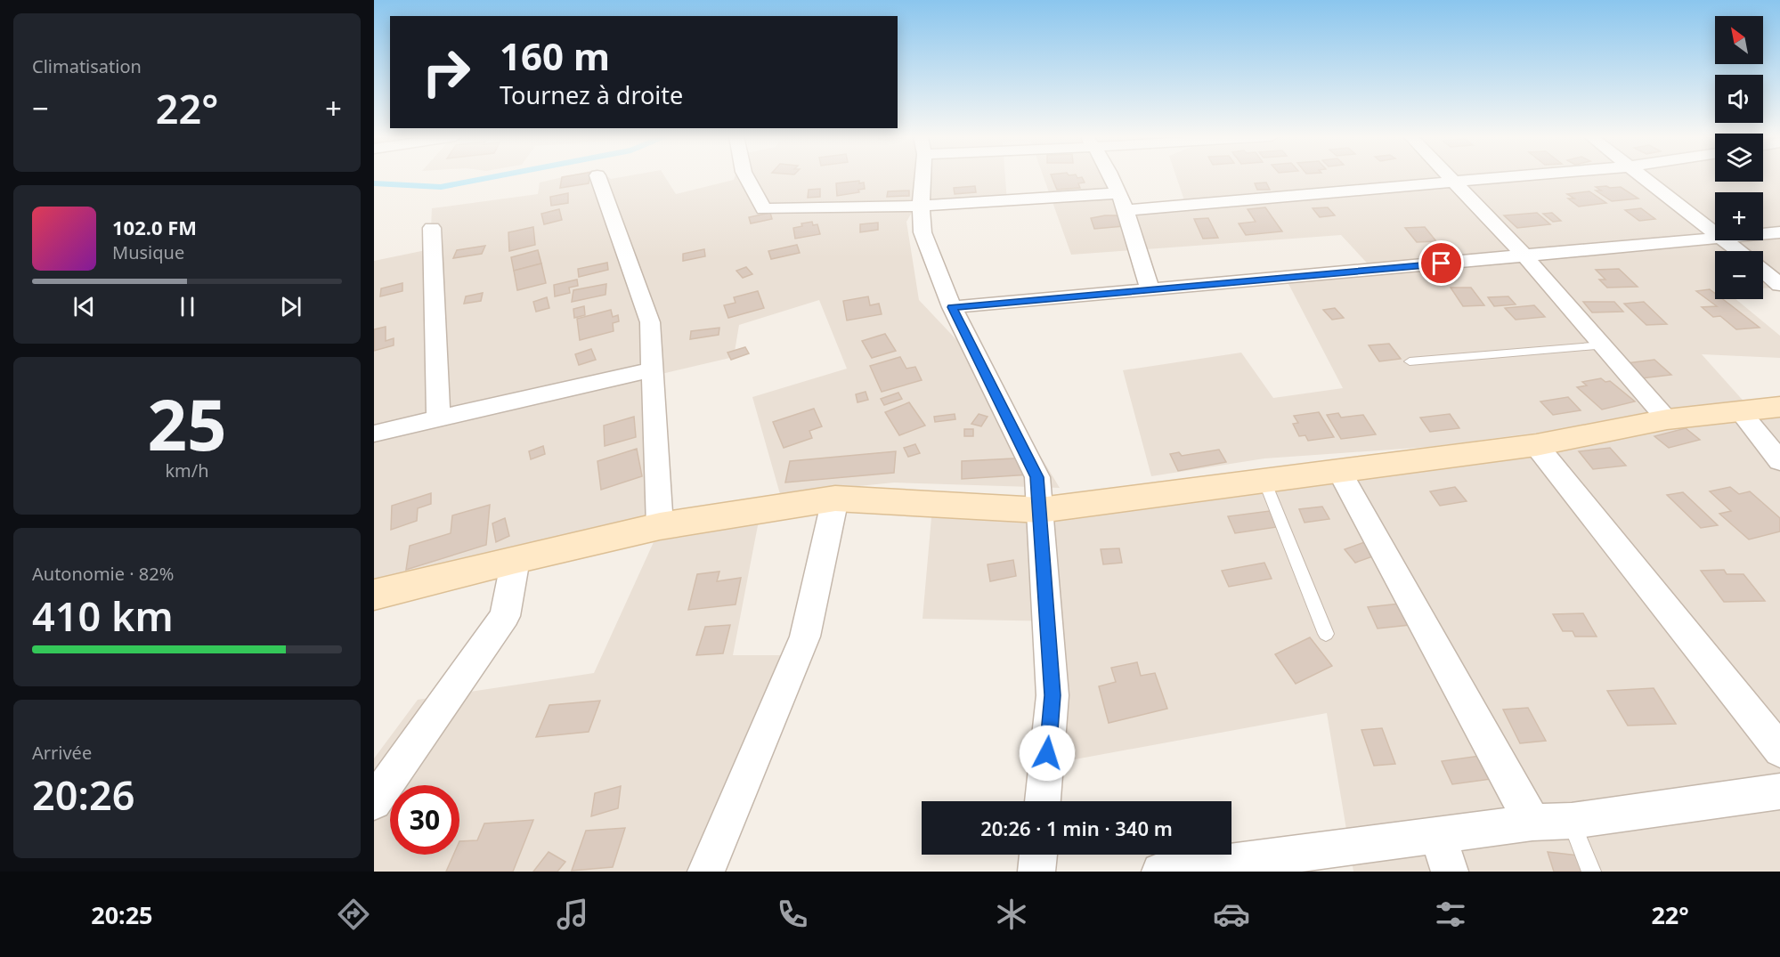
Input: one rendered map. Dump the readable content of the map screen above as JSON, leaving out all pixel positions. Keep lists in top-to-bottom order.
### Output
{
  "north": "top left",
  "page": {
    "tile": [
      "Climatisation",
      ["25", "km/h"],
      ["Autonomie · 82%", "410 km"],
      ["Arrivée", "20:26"]
    ],
    "map_buttons": ["+", "−"],
    "turn": ["160 m", "Tournez à droite"],
    "heat": ["−", "22°", "+"],
    "song": ["102.0 FM", "Musique"],
    "limit": "30",
    "trip": "20:26 · 1 min · 340 m",
    "tabs": ["20:25", "22°"]
  }
}
